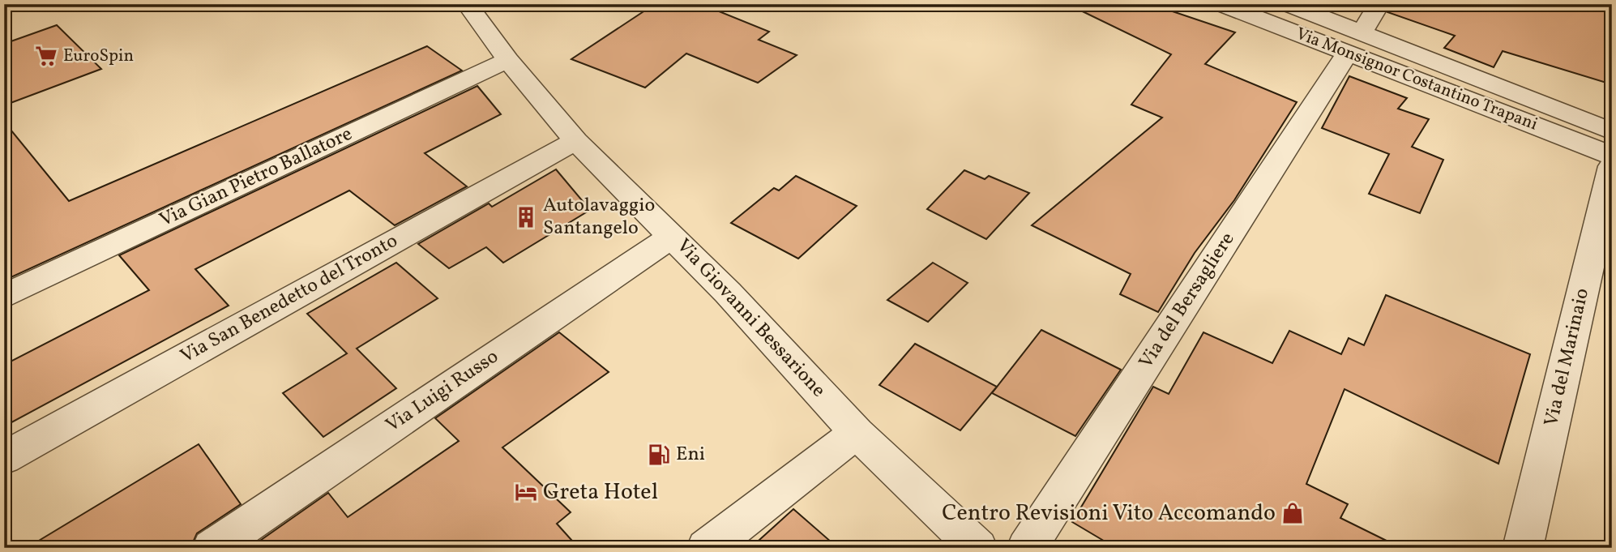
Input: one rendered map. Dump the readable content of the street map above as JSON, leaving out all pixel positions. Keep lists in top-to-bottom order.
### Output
{
  "streets": {
    "street": [
      "Via Monsignor Costantino Trapani",
      "Via Gian Pietro Ballatore",
      "Via San Benedetto del Tronto",
      "Via del Bersagliere",
      "Via Giovanni Bessarione",
      "Via del Marinaio",
      "Via Luigi Russo"
    ]
  },
  "crossings": [
    ["Via Monsignor Costantino Trapani", "Via del Bersagliere"],
    ["Via Gian Pietro Ballatore", "Via Giovanni Bessarione"],
    ["Via San Benedetto del Tronto", "Via Giovanni Bessarione"],
    ["Via Giovanni Bessarione", "Via Luigi Russo"]
  ],
  "places": {
    "supermarket": ["EuroSpin"],
    "building": ["Autolavaggio Santangelo"],
    "fuel station": ["Eni"],
    "hotel": ["Greta Hotel"],
    "shop": ["Centro Revisioni Vito Accomando"]
  }
}
